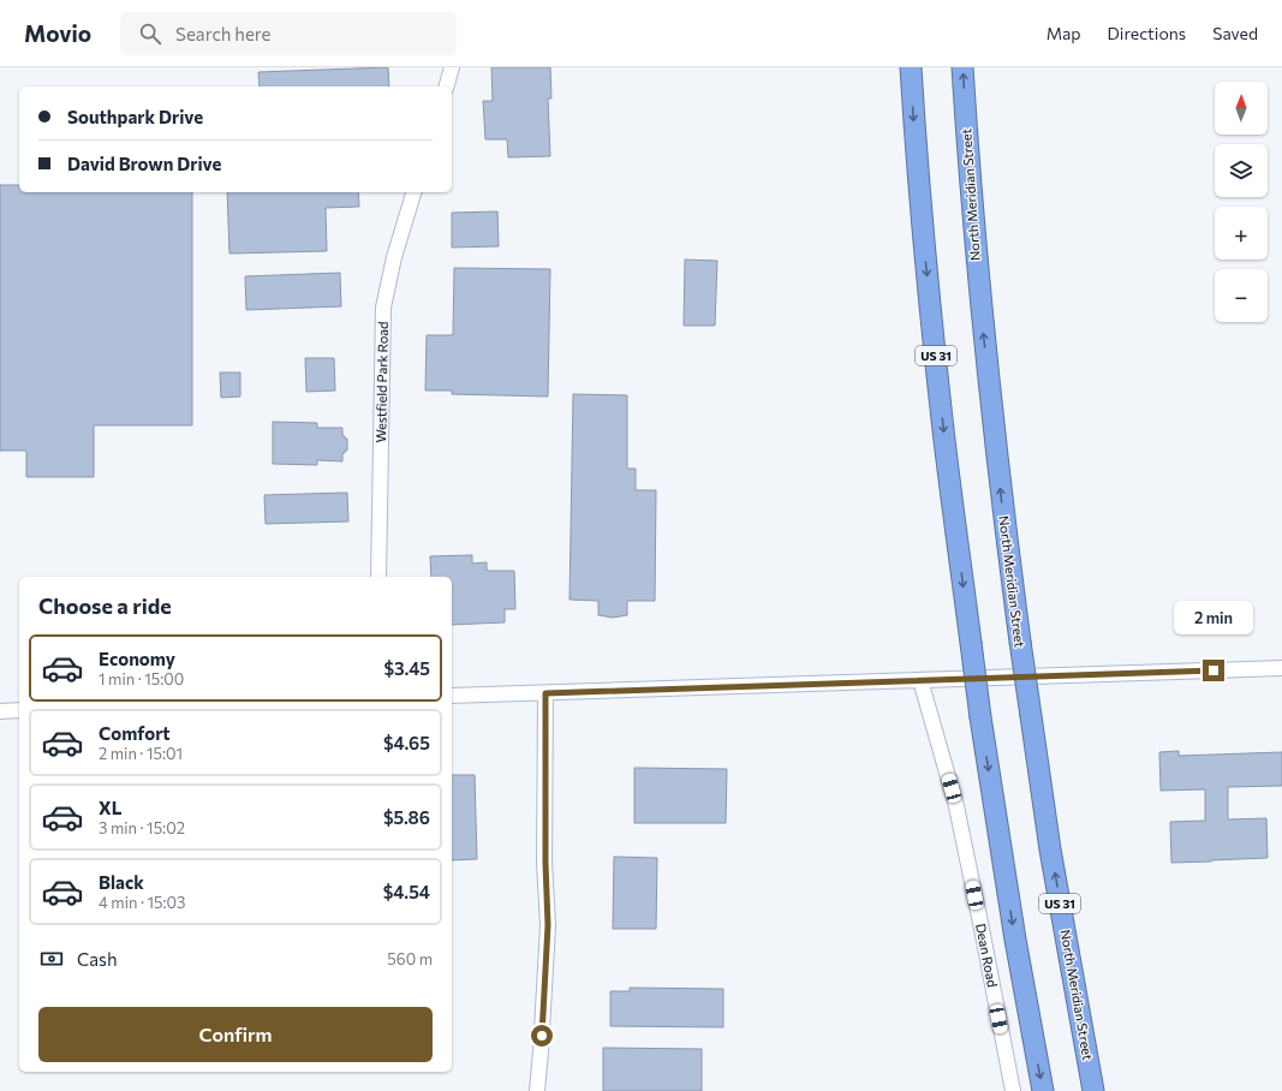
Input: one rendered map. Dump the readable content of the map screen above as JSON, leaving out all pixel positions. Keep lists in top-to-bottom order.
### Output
{
  "streets": {
    "highway": ["North Meridian Street", "US 31"],
    "street": ["Westfield Park Road", "Dean Road"]
  },
  "north": "top",
  "page": {
    "header": "Movio",
    "search": "Search here",
    "nav": ["Map", "Directions", "Saved"],
    "map_buttons": ["+", "−"],
    "banner": ["Southpark Drive", "David Brown Drive"],
    "heading": "Choose a ride",
    "bubble": "2 min",
    "list": [
      {
        "name": "Economy",
        "note": "1 min · 15:00",
        "value": "$3.45"
      },
      {
        "name": "Comfort",
        "note": "2 min · 15:01",
        "value": "$4.65"
      },
      {
        "name": "XL",
        "note": "3 min · 15:02",
        "value": "$5.86"
      },
      {
        "name": "Black",
        "note": "4 min · 15:03",
        "value": "$4.54"
      }
    ],
    "pay": ["Cash", "560 m"],
    "buttons": "Confirm"
  }
}
